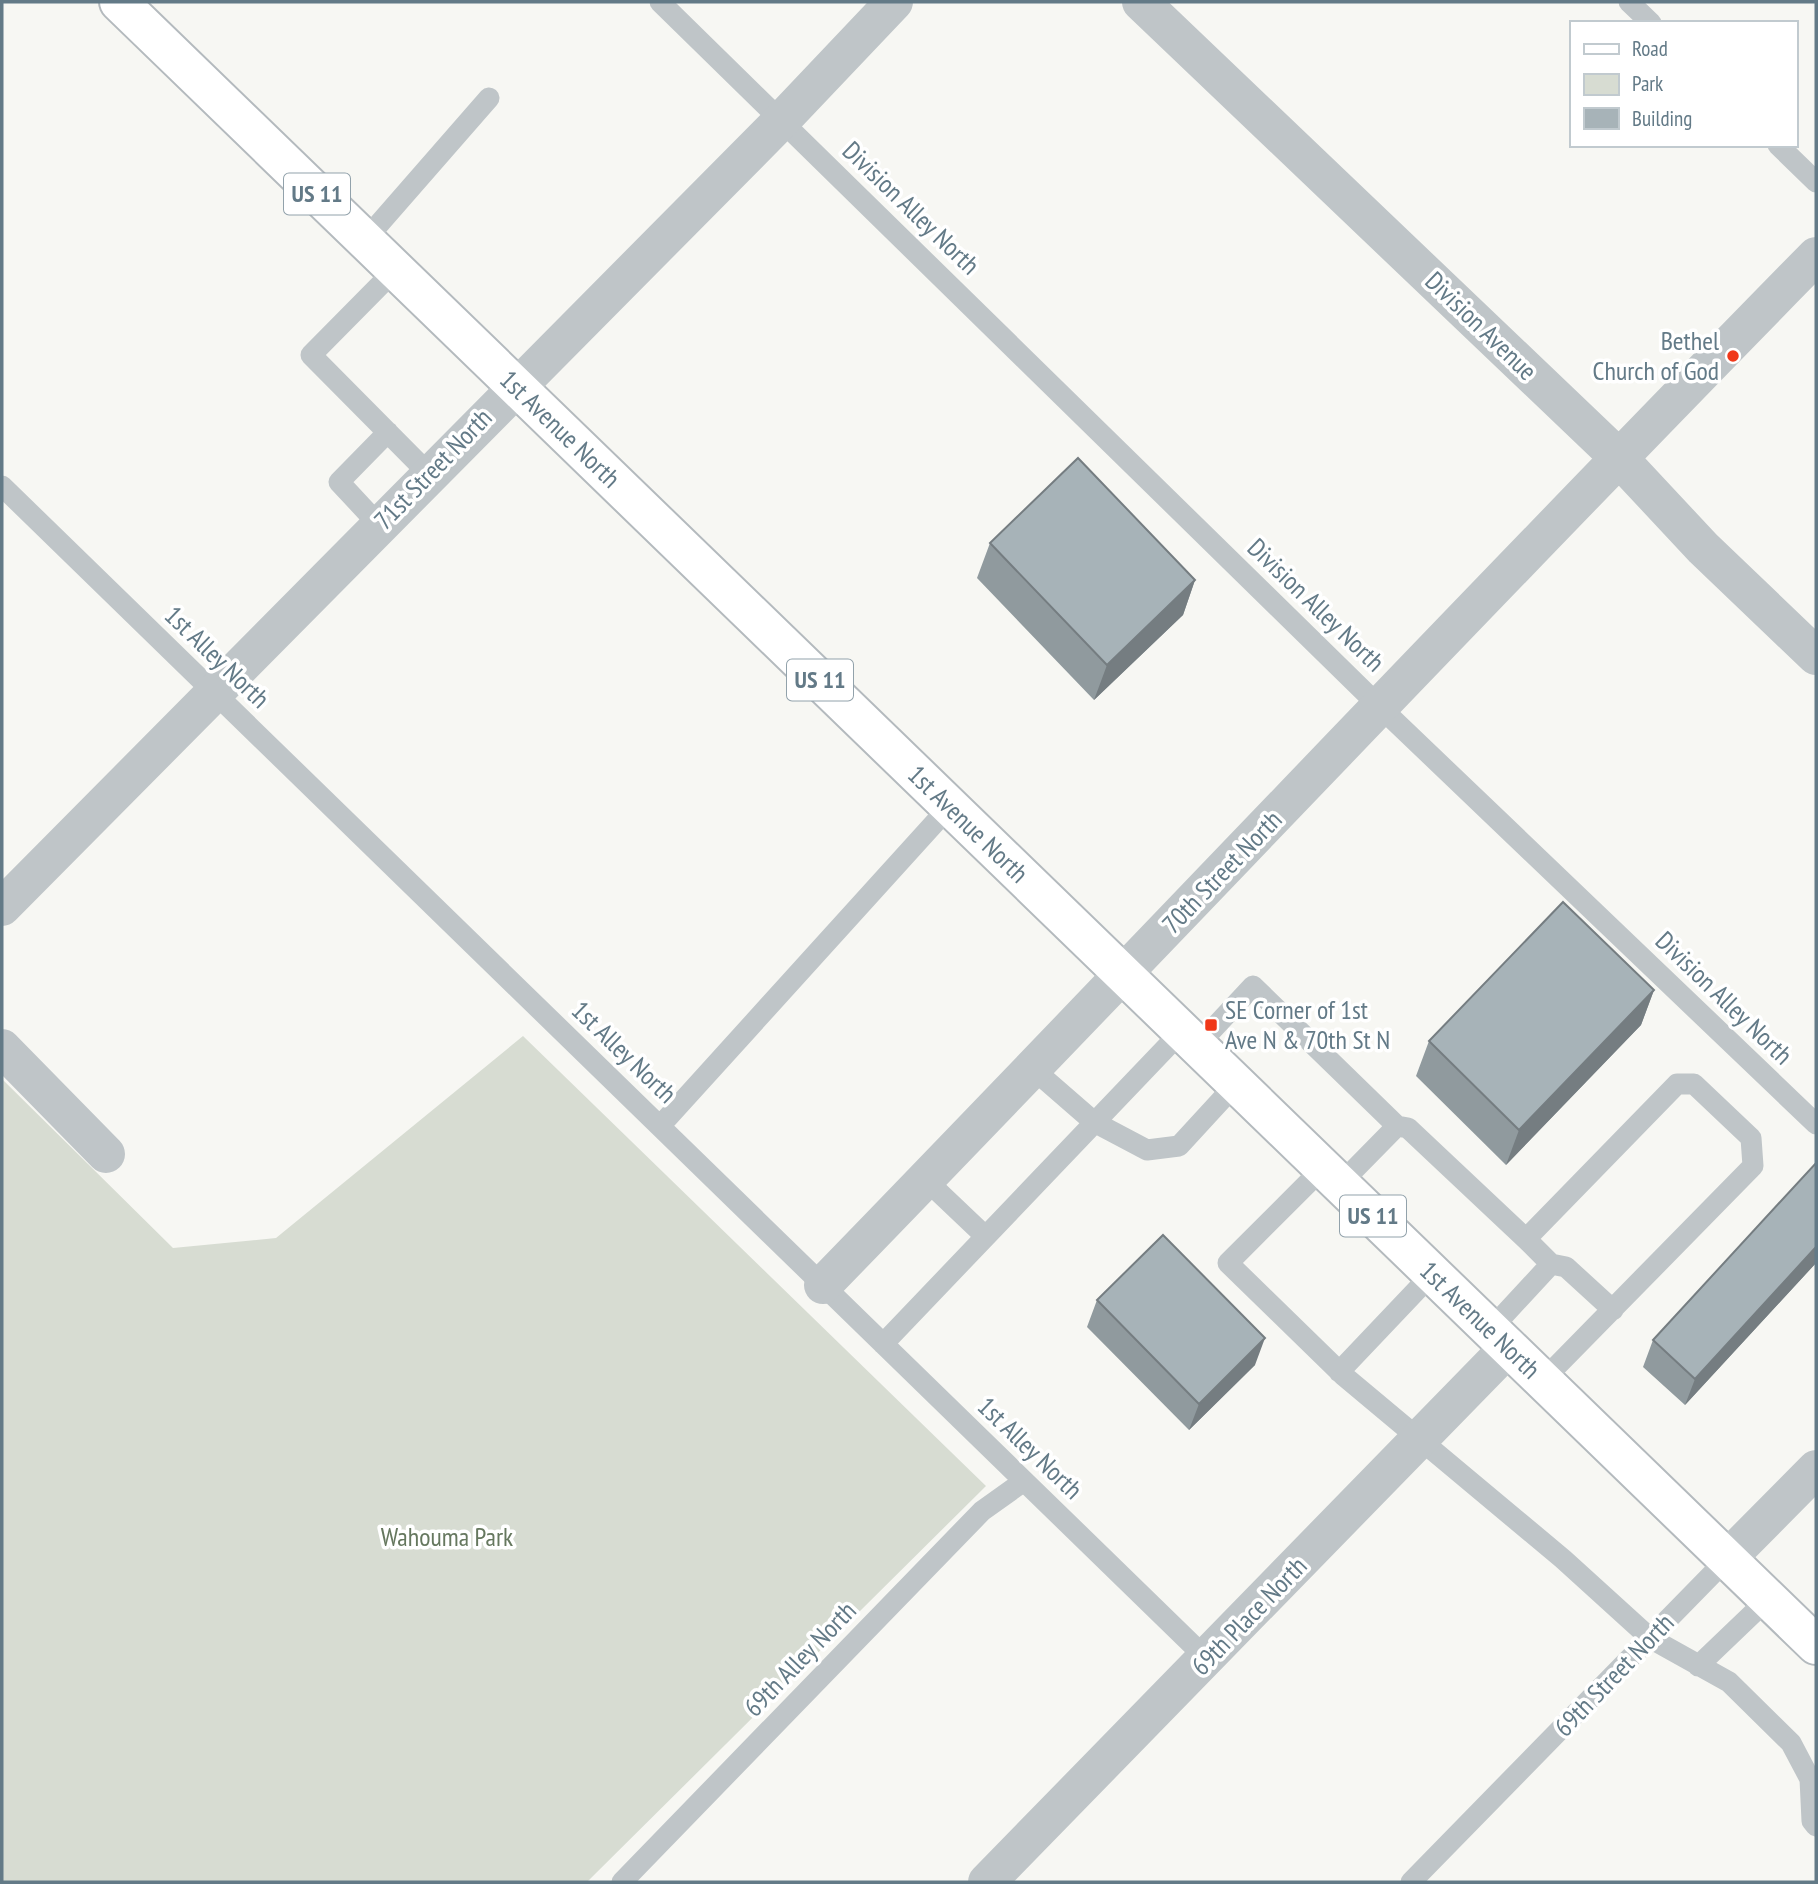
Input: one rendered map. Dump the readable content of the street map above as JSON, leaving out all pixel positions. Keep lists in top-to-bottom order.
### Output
{
  "streets": {
    "main road": ["US 11", "1st Avenue North"],
    "street": [
      "Division Avenue",
      "71st Street North",
      "70th Street North",
      "69th Place North",
      "69th Street North"
    ],
    "lane": ["Division Alley North", "1st Alley North", "69th Alley North"]
  },
  "crossings": [
    ["Division Alley North", "71st Street North"],
    ["Division Alley North", "70th Street North"],
    ["Division Avenue", "70th Street North"],
    ["1st Avenue North", "71st Street North"],
    ["1st Avenue North", "70th Street North"],
    ["1st Avenue North", "69th Place North"],
    ["1st Avenue North", "69th Street North"],
    ["71st Street North", "1st Alley North"],
    ["1st Alley North", "70th Street North"],
    ["1st Alley North", "69th Place North"],
    ["1st Alley North", "69th Alley North"]
  ],
  "parks": ["Wahouma Park"],
  "places": {
    "other": ["Bethel Church of God"],
    "transit": ["SE Corner of 1st Ave N & 70th St N"]
  },
  "legend": ["Road", "Park", "Building"]
}
